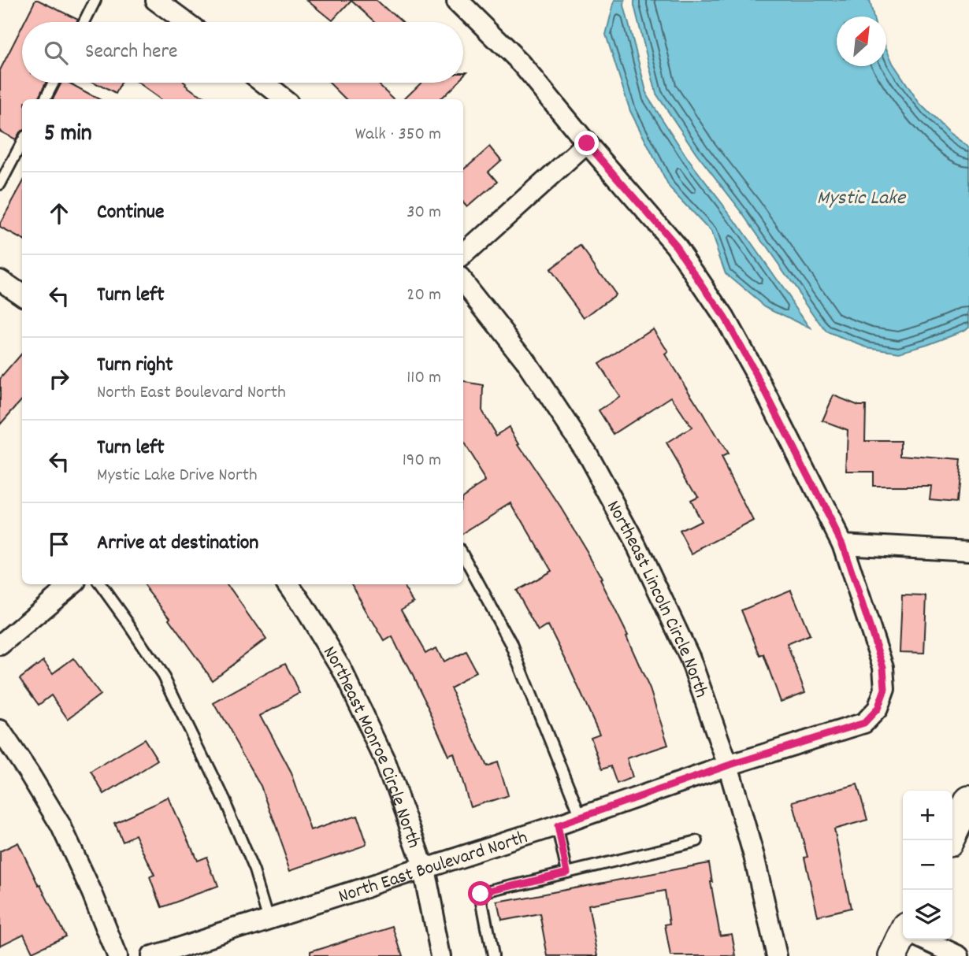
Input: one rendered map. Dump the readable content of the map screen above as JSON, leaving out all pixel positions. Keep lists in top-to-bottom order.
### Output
{
  "streets": {
    "street": ["Northeast Lincoln Circle North", "Northeast Monroe Circle North", "North East Boulevard North"]
  },
  "crossings": [
    ["Northeast Lincoln Circle North", "North East Boulevard North"],
    ["Northeast Monroe Circle North", "North East Boulevard North"]
  ],
  "water": ["Mystic Lake"],
  "north": "top right",
  "page": {
    "search": "Search here",
    "heading": ["5 min", "Walk · 350 m"],
    "list": [
      ["Continue", "30 m"],
      ["Turn left", "20 m"],
      ["Turn right", "North East Boulevard North", "110 m"],
      ["Turn left", "Mystic Lake Drive North", "190 m"],
      "Arrive at destination"
    ],
    "map_buttons": ["+", "−"]
  }
}
